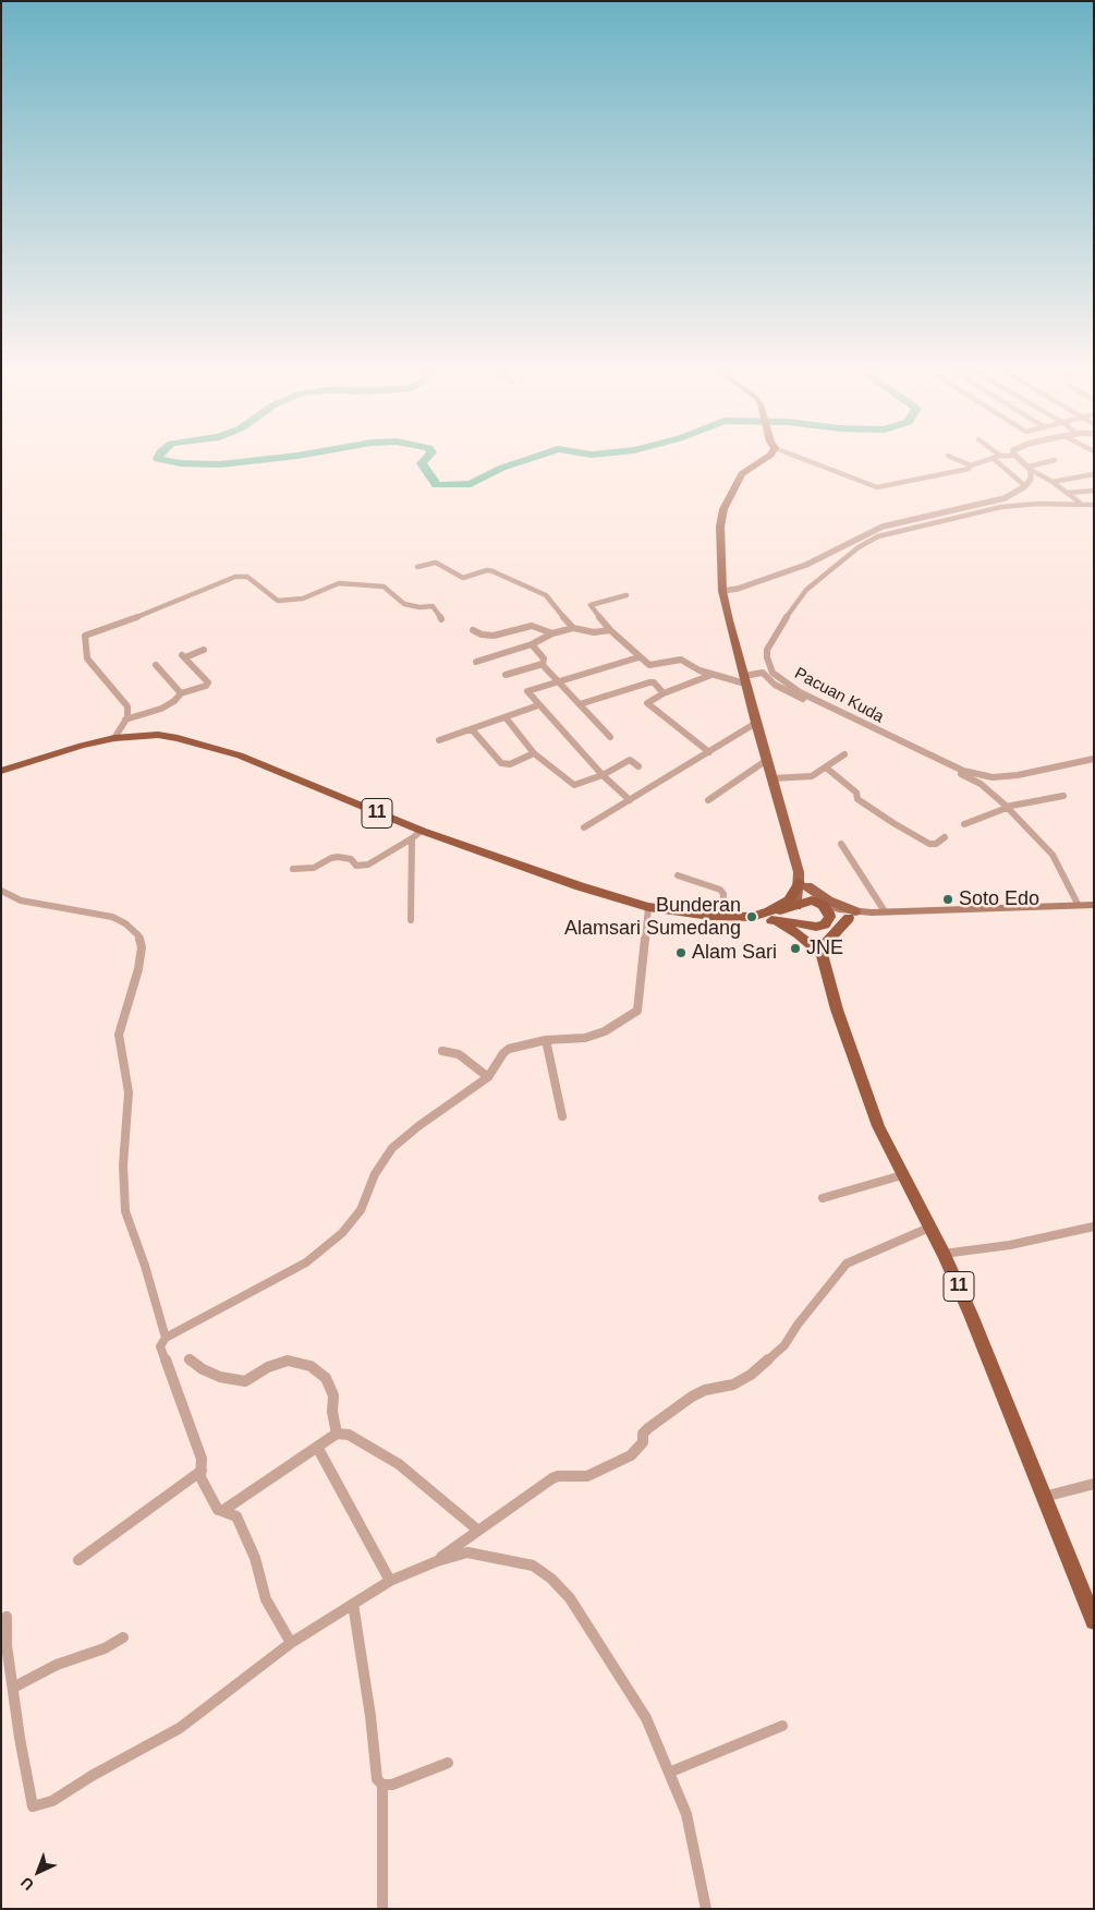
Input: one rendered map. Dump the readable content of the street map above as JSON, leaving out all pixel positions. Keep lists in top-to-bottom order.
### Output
{
  "streets": {
    "highway": ["11"],
    "street": ["Pacuan Kuda"]
  },
  "places": [
    "Soto Edo",
    "Bunderan Alamsari Sumedang",
    "JNE",
    "Alam Sari"
  ],
  "north": "bottom left"
}
